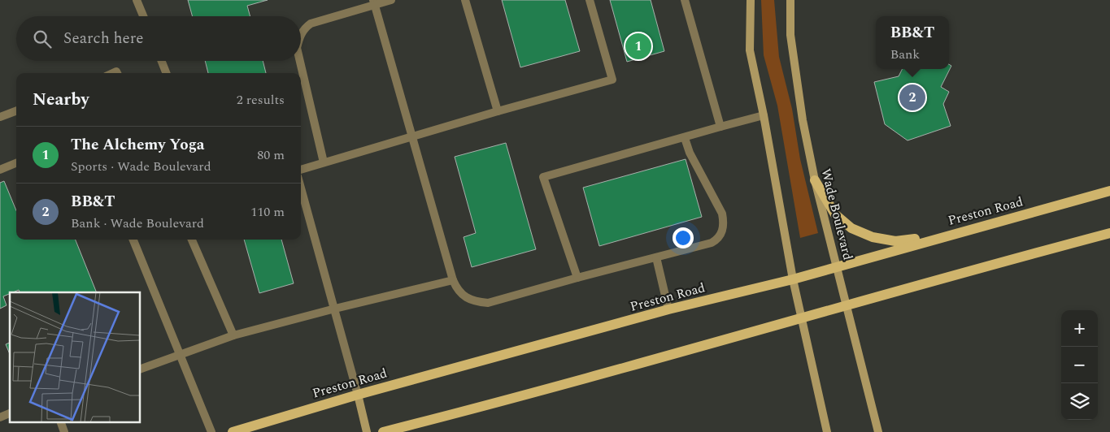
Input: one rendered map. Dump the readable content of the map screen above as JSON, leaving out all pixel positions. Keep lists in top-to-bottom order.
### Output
{
  "streets": {
    "main road": ["Preston Road"],
    "street": ["Wade Boulevard"]
  },
  "crossings": [
    ["Preston Road", "Wade Boulevard"]
  ],
  "page": {
    "popup": ["BB&T", "Bank"],
    "search": "Search here",
    "pins": ["1", "2"],
    "heading": ["Nearby", "2 results"],
    "list": [
      {
        "mark": "1",
        "name": "The Alchemy Yoga",
        "note": "Sports · Wade Boulevard",
        "value": "80 m"
      },
      {
        "mark": "2",
        "name": "BB&T",
        "note": "Bank · Wade Boulevard",
        "value": "110 m"
      }
    ],
    "map_buttons": ["+", "−"]
  }
}
